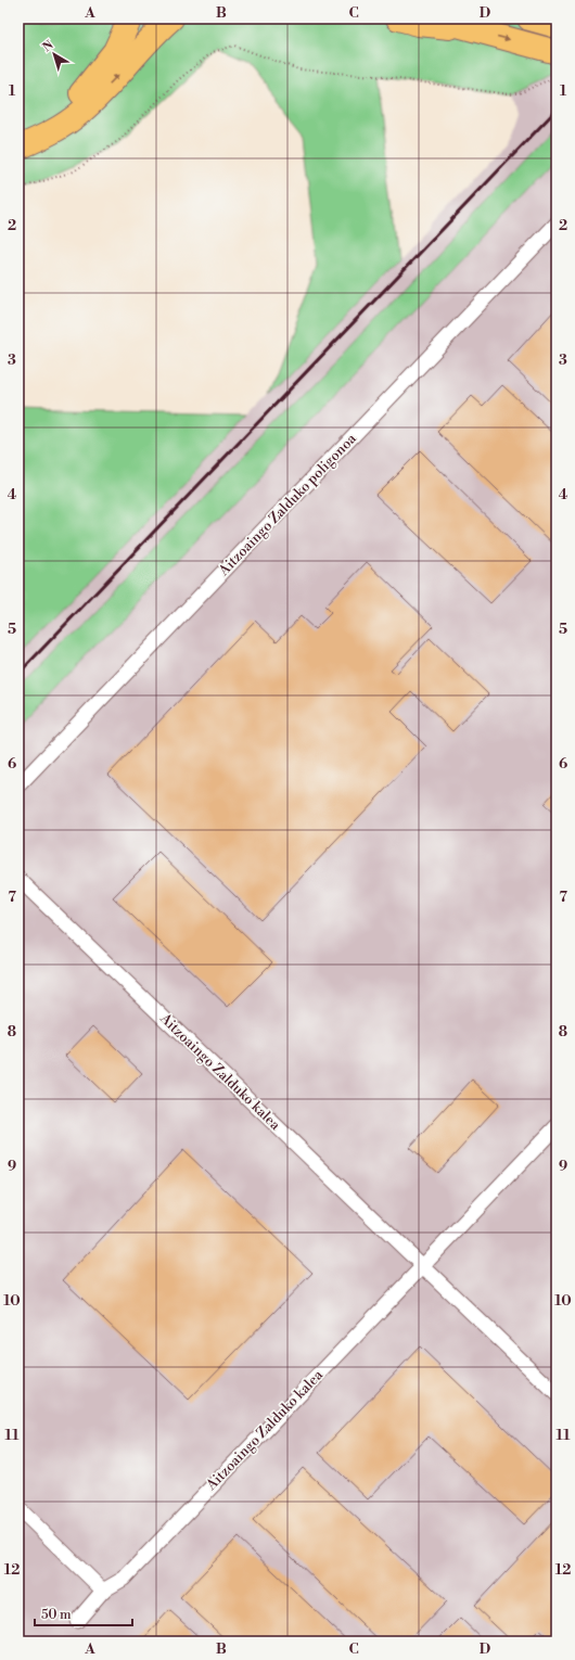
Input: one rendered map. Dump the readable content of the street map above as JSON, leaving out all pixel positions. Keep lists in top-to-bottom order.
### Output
{
  "streets": {
    "street": ["Aitzoaingo Zalduko poligonoa", "Aitzoaingo Zalduko kalea"]
  },
  "scale_bar": "50 m",
  "north": "top left",
  "grid": {
    "columns": [
      "A",
      "B",
      "C",
      "D"
    ],
    "rows": [
      "1",
      "2",
      "3",
      "4",
      "5",
      "6",
      "7",
      "8",
      "9",
      "10",
      "11",
      "12"
    ]
  }
}
